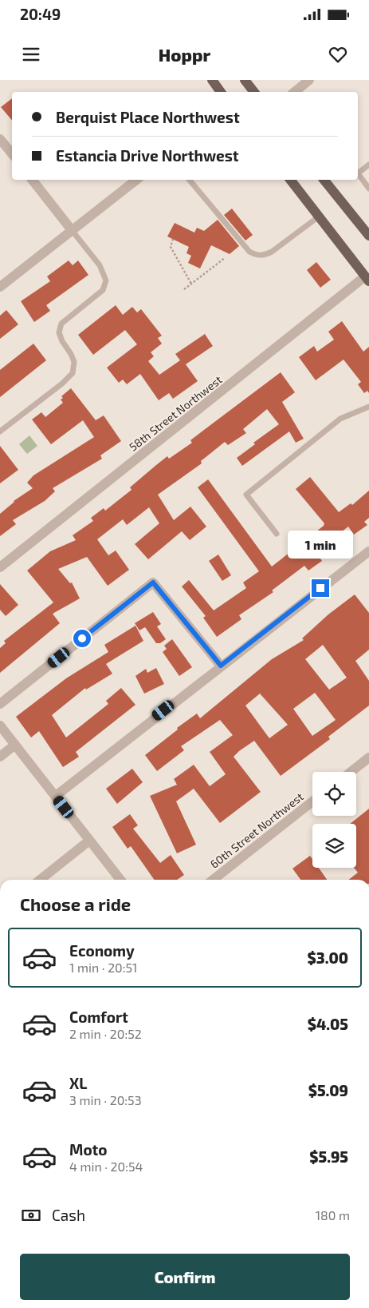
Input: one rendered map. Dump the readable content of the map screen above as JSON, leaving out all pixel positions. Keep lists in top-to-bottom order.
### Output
{
  "streets": {
    "street": ["58th Street Northwest", "60th Street Northwest"]
  },
  "page": {
    "status": "20:49",
    "header": "Hoppr",
    "banner": ["Berquist Place Northwest", "Estancia Drive Northwest"],
    "bubble": "1 min",
    "heading": "Choose a ride",
    "list": [
      {
        "name": "Economy",
        "note": "1 min · 20:51",
        "value": "$3.00"
      },
      {
        "name": "Comfort",
        "note": "2 min · 20:52",
        "value": "$4.05"
      },
      {
        "name": "XL",
        "note": "3 min · 20:53",
        "value": "$5.09"
      },
      {
        "name": "Moto",
        "note": "4 min · 20:54",
        "value": "$5.95"
      }
    ],
    "pay": ["Cash", "180 m"],
    "buttons": "Confirm"
  }
}
